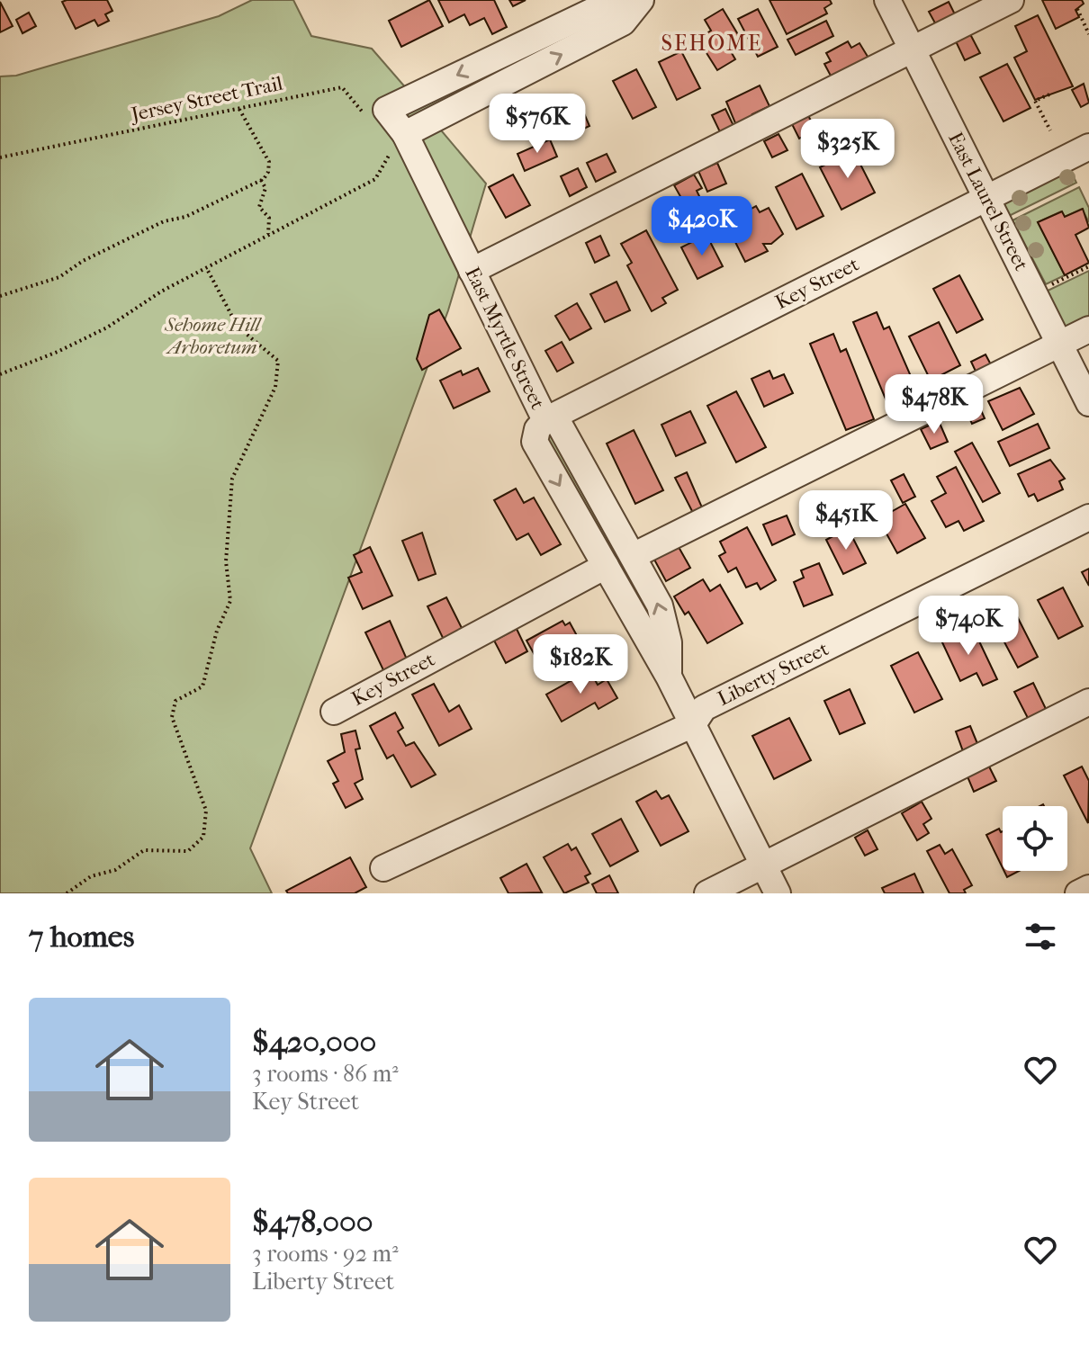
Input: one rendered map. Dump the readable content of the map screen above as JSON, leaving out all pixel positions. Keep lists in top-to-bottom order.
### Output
{
  "streets": {
    "street": [
      "East Laurel Street",
      "Key Street",
      "East Myrtle Street",
      "Liberty Street"
    ],
    "path": ["Jersey Street Trail"]
  },
  "crossings": [
    ["Jersey Street Trail", "East Myrtle Street"],
    ["East Laurel Street", "Key Street"],
    ["Key Street", "East Myrtle Street"],
    ["East Myrtle Street", "Liberty Street"]
  ],
  "districts": ["SEHOME"],
  "parks": ["Sehome Hill Arboretum"],
  "page": {
    "price": [
      "$576K",
      "$325K",
      "$420K",
      "$478K",
      "$451K",
      "$740K",
      "$182K"
    ],
    "heading": "7 homes",
    "list": [
      {
        "name": "$420,000",
        "note": "3 rooms · 86 m² · Key Street"
      },
      {
        "name": "$478,000",
        "note": "3 rooms · 92 m² · Liberty Street"
      }
    ]
  }
}
